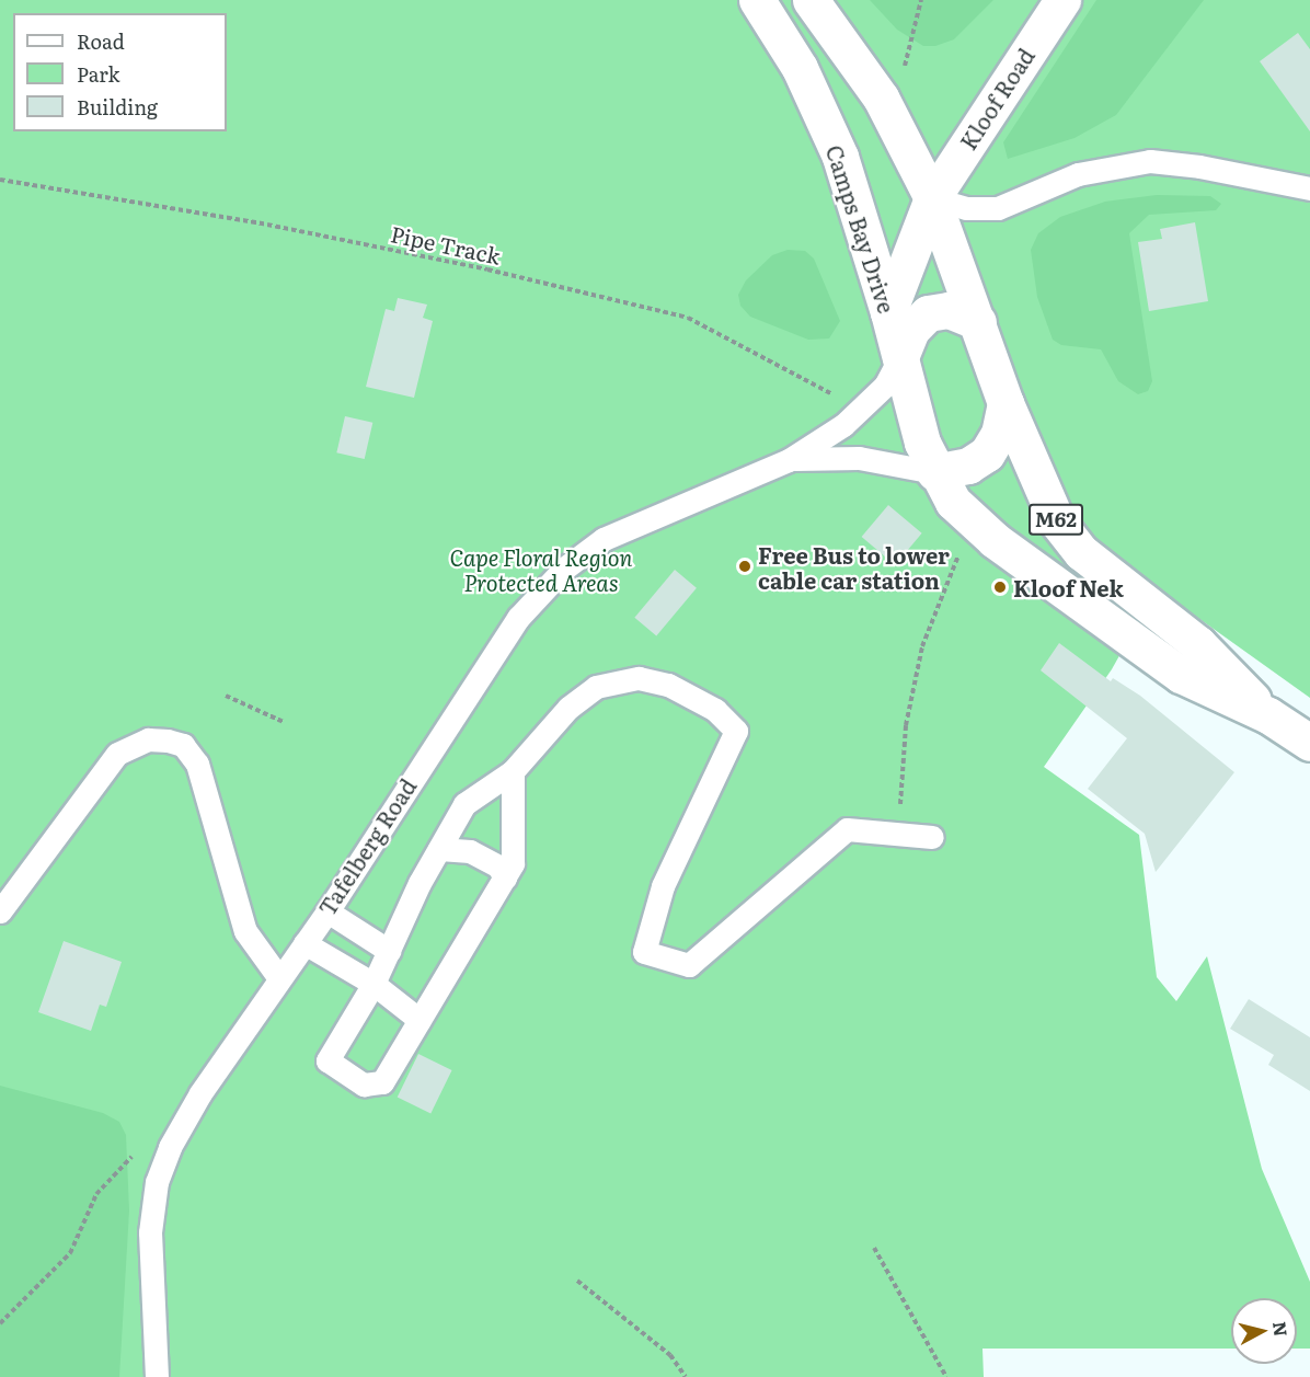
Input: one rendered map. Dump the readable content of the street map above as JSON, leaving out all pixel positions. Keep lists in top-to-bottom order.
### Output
{
  "streets": {
    "main road": ["Kloof Road", "Camps Bay Drive", "M62"],
    "lane": ["Tafelberg Road"],
    "path": ["Pipe Track"]
  },
  "crossings": [
    ["Kloof Road", "Camps Bay Drive"],
    ["Kloof Road", "M62"],
    ["Camps Bay Drive", "M62"],
    ["Camps Bay Drive", "Tafelberg Road"],
    ["Pipe Track", "Tafelberg Road"],
    ["M62", "Tafelberg Road"]
  ],
  "parks": ["Cape Floral Region Protected Areas"],
  "places": ["Free Bus to lower cable car station", "Kloof Nek"],
  "legend": ["Road", "Park", "Building"],
  "north": "right"
}
